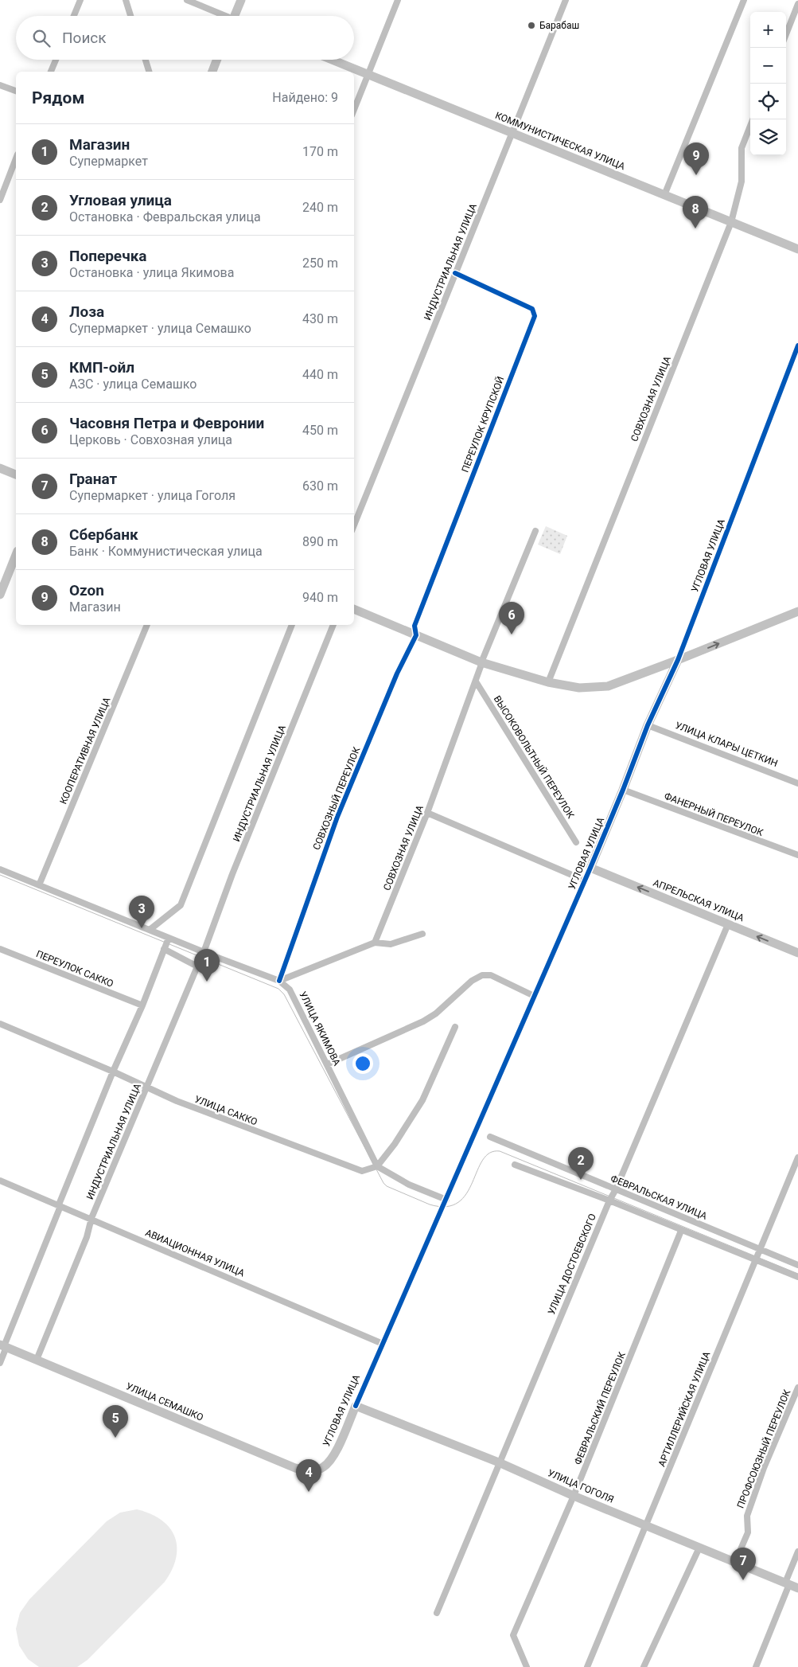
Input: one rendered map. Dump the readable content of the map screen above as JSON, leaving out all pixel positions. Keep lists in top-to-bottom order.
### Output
{
  "streets": {
    "street": [
      "КОММУНИСТИЧЕСКАЯ УЛИЦА",
      "ИНДУСТРИАЛЬНАЯ УЛИЦА",
      "СОВХОЗНАЯ УЛИЦА",
      "ПЕРЕУЛОК КРУПСКОЙ",
      "УГЛОВАЯ УЛИЦА",
      "УЛИЦА КЛАРЫ ЦЕТКИН",
      "КООПЕРАТИВНАЯ УЛИЦА",
      "ВЫСОКОВОЛЬТНЫЙ ПЕРЕУЛОК",
      "СОВХОЗНЫЙ ПЕРЕУЛОК",
      "ФАНЕРНЫЙ ПЕРЕУЛОК",
      "АПРЕЛЬСКАЯ УЛИЦА",
      "ПЕРЕУЛОК САККО",
      "УЛИЦА ЯКИМОВА",
      "УЛИЦА САККО",
      "ФЕВРАЛЬСКАЯ УЛИЦА",
      "АВИАЦИОННАЯ УЛИЦА",
      "УЛИЦА ДОСТОЕВСКОГО",
      "УЛИЦА СЕМАШКО",
      "ФЕВРАЛЬСКИЙ ПЕРЕУЛОК",
      "АРТИЛЛЕРИЙСКАЯ УЛИЦА",
      "ПРОФСОЮЗНЫЙ ПЕРЕУЛОК",
      "УЛИЦА ГОГОЛЯ"
    ]
  },
  "crossings": [
    ["КОММУНИСТИЧЕСКАЯ УЛИЦА", "ИНДУСТРИАЛЬНАЯ УЛИЦА"],
    ["КОММУНИСТИЧЕСКАЯ УЛИЦА", "СОВХОЗНАЯ УЛИЦА"],
    ["ИНДУСТРИАЛЬНАЯ УЛИЦА", "ПЕРЕУЛОК КРУПСКОЙ"],
    ["ИНДУСТРИАЛЬНАЯ УЛИЦА", "УЛИЦА ЯКИМОВА"],
    ["ИНДУСТРИАЛЬНАЯ УЛИЦА", "УЛИЦА САККО"],
    ["ИНДУСТРИАЛЬНАЯ УЛИЦА", "АВИАЦИОННАЯ УЛИЦА"],
    ["ИНДУСТРИАЛЬНАЯ УЛИЦА", "УЛИЦА СЕМАШКО"],
    ["СОВХОЗНАЯ УЛИЦА", "ВЫСОКОВОЛЬТНЫЙ ПЕРЕУЛОК"],
    ["ПЕРЕУЛОК КРУПСКОЙ", "СОВХОЗНЫЙ ПЕРЕУЛОК"],
    ["УГЛОВАЯ УЛИЦА", "УЛИЦА КЛАРЫ ЦЕТКИН"],
    ["УГЛОВАЯ УЛИЦА", "ФАНЕРНЫЙ ПЕРЕУЛОК"],
    ["УГЛОВАЯ УЛИЦА", "АПРЕЛЬСКАЯ УЛИЦА"],
    ["УГЛОВАЯ УЛИЦА", "АВИАЦИОННАЯ УЛИЦА"],
    ["УГЛОВАЯ УЛИЦА", "УЛИЦА СЕМАШКО"],
    ["УГЛОВАЯ УЛИЦА", "УЛИЦА ГОГОЛЯ"],
    ["КООПЕРАТИВНАЯ УЛИЦА", "УЛИЦА ЯКИМОВА"],
    ["СОВХОЗНЫЙ ПЕРЕУЛОК", "УЛИЦА ЯКИМОВА"],
    ["АПРЕЛЬСКАЯ УЛИЦА", "УЛИЦА ДОСТОЕВСКОГО"],
    ["УЛИЦА ЯКИМОВА", "УЛИЦА САККО"],
    ["ФЕВРАЛЬСКАЯ УЛИЦА", "УЛИЦА ДОСТОЕВСКОГО"],
    ["ФЕВРАЛЬСКАЯ УЛИЦА", "АРТИЛЛЕРИЙСКАЯ УЛИЦА"],
    ["УЛИЦА ДОСТОЕВСКОГО", "УЛИЦА ГОГОЛЯ"],
    ["ФЕВРАЛЬСКИЙ ПЕРЕУЛОК", "УЛИЦА ГОГОЛЯ"],
    ["АРТИЛЛЕРИЙСКАЯ УЛИЦА", "УЛИЦА ГОГОЛЯ"],
    ["ПРОФСОЮЗНЫЙ ПЕРЕУЛОК", "УЛИЦА ГОГОЛЯ"]
  ],
  "one_way": ["АПРЕЛЬСКАЯ УЛИЦА"],
  "places": ["Барабаш"],
  "page": {
    "map_buttons": ["+", "−"],
    "search": "Поиск",
    "heading": ["Рядом", "Найдено: 9"],
    "list": [
      {
        "mark": "1",
        "name": "Магазин",
        "note": "Супермаркет",
        "value": "170 m"
      },
      {
        "mark": "2",
        "name": "Угловая улица",
        "note": "Остановка · Февральская улица",
        "value": "240 m"
      },
      {
        "mark": "3",
        "name": "Поперечка",
        "note": "Остановка · улица Якимова",
        "value": "250 m"
      },
      {
        "mark": "4",
        "name": "Лоза",
        "note": "Супермаркет · улица Семашко",
        "value": "430 m"
      },
      {
        "mark": "5",
        "name": "КМП-ойл",
        "note": "АЗС · улица Семашко",
        "value": "440 m"
      },
      {
        "mark": "6",
        "name": "Часовня Петра и Февронии",
        "note": "Церковь · Совхозная улица",
        "value": "450 m"
      },
      {
        "mark": "7",
        "name": "Гранат",
        "note": "Супермаркет · улица Гоголя",
        "value": "630 m"
      },
      {
        "mark": "8",
        "name": "Сбербанк",
        "note": "Банк · Коммунистическая улица",
        "value": "890 m"
      },
      {
        "mark": "9",
        "name": "Ozon",
        "note": "Магазин",
        "value": "940 m"
      }
    ],
    "pins": [
      "9",
      "8",
      "6",
      "3",
      "1",
      "2",
      "5",
      "4",
      "7"
    ]
  }
}
